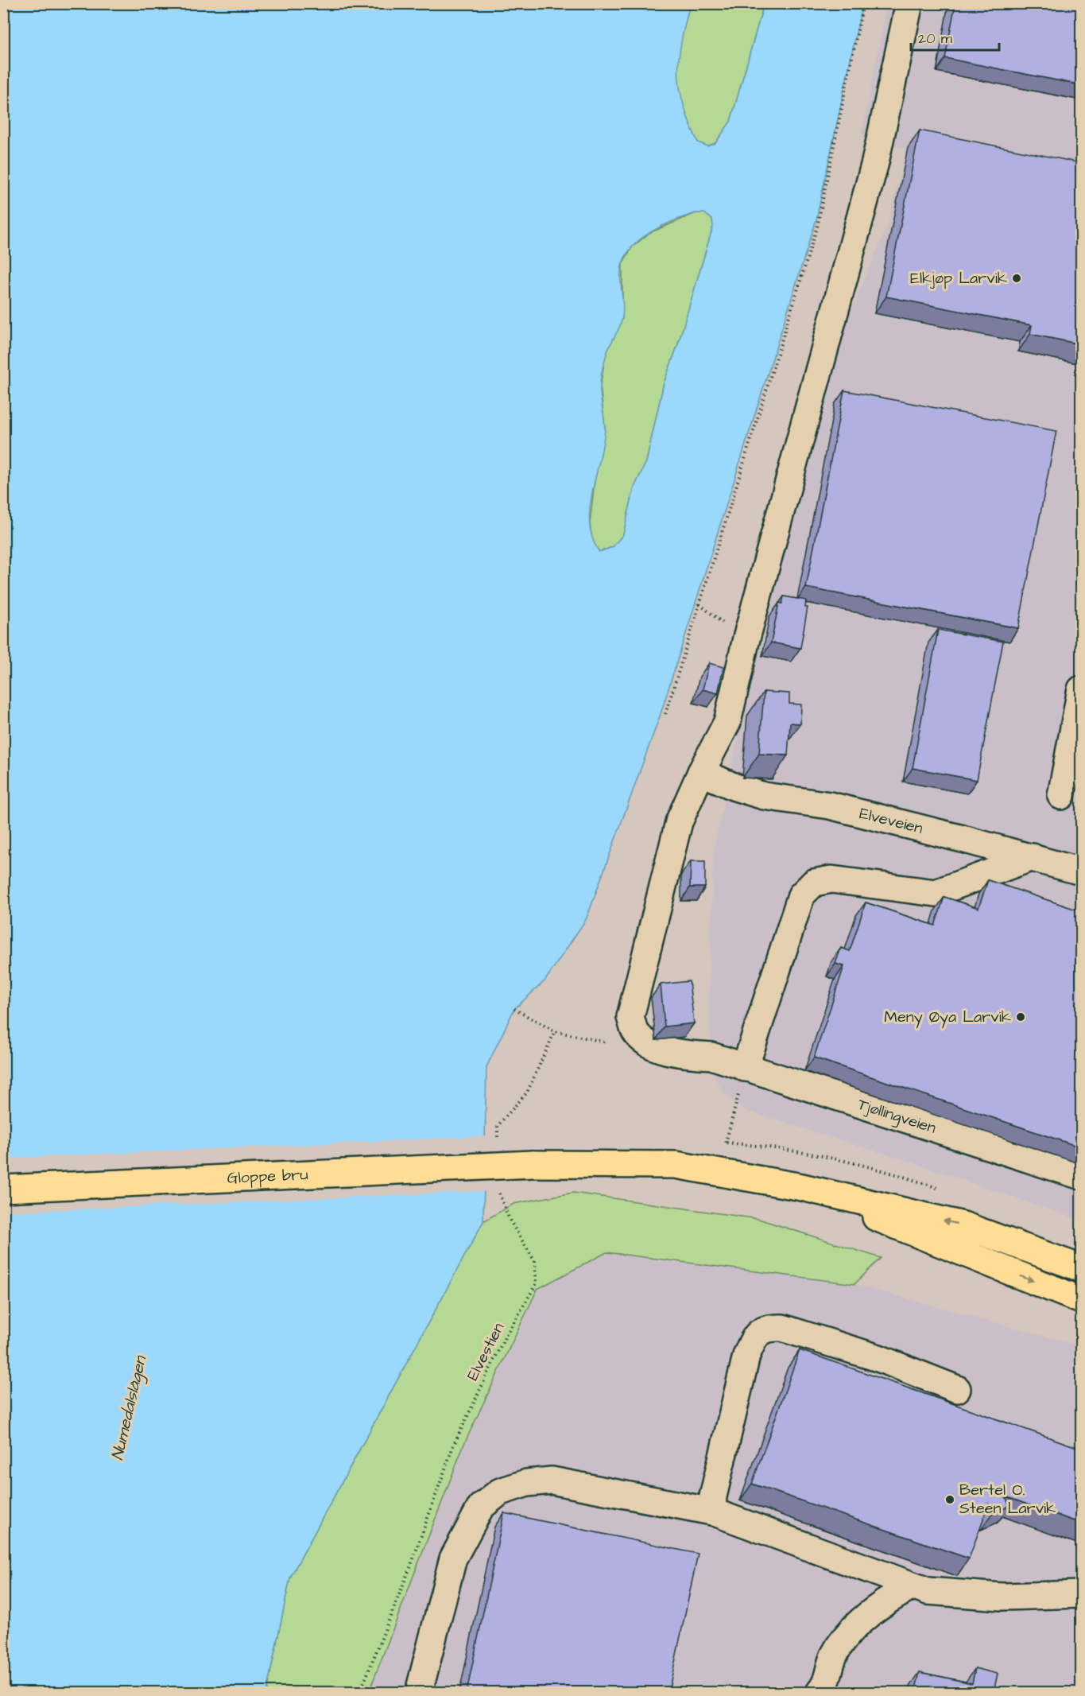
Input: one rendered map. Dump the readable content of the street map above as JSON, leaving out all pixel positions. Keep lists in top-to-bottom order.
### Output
{
  "streets": {
    "main road": ["Gloppe bru"],
    "lane": ["Elveveien", "Tjøllingveien"],
    "path": ["Elvestien"]
  },
  "water": ["Numedalslågen"],
  "places": ["Elkjøp Larvik", "Meny Øya Larvik", "Bertel O. Steen Larvik"],
  "scale_bar": "20 m"
}
